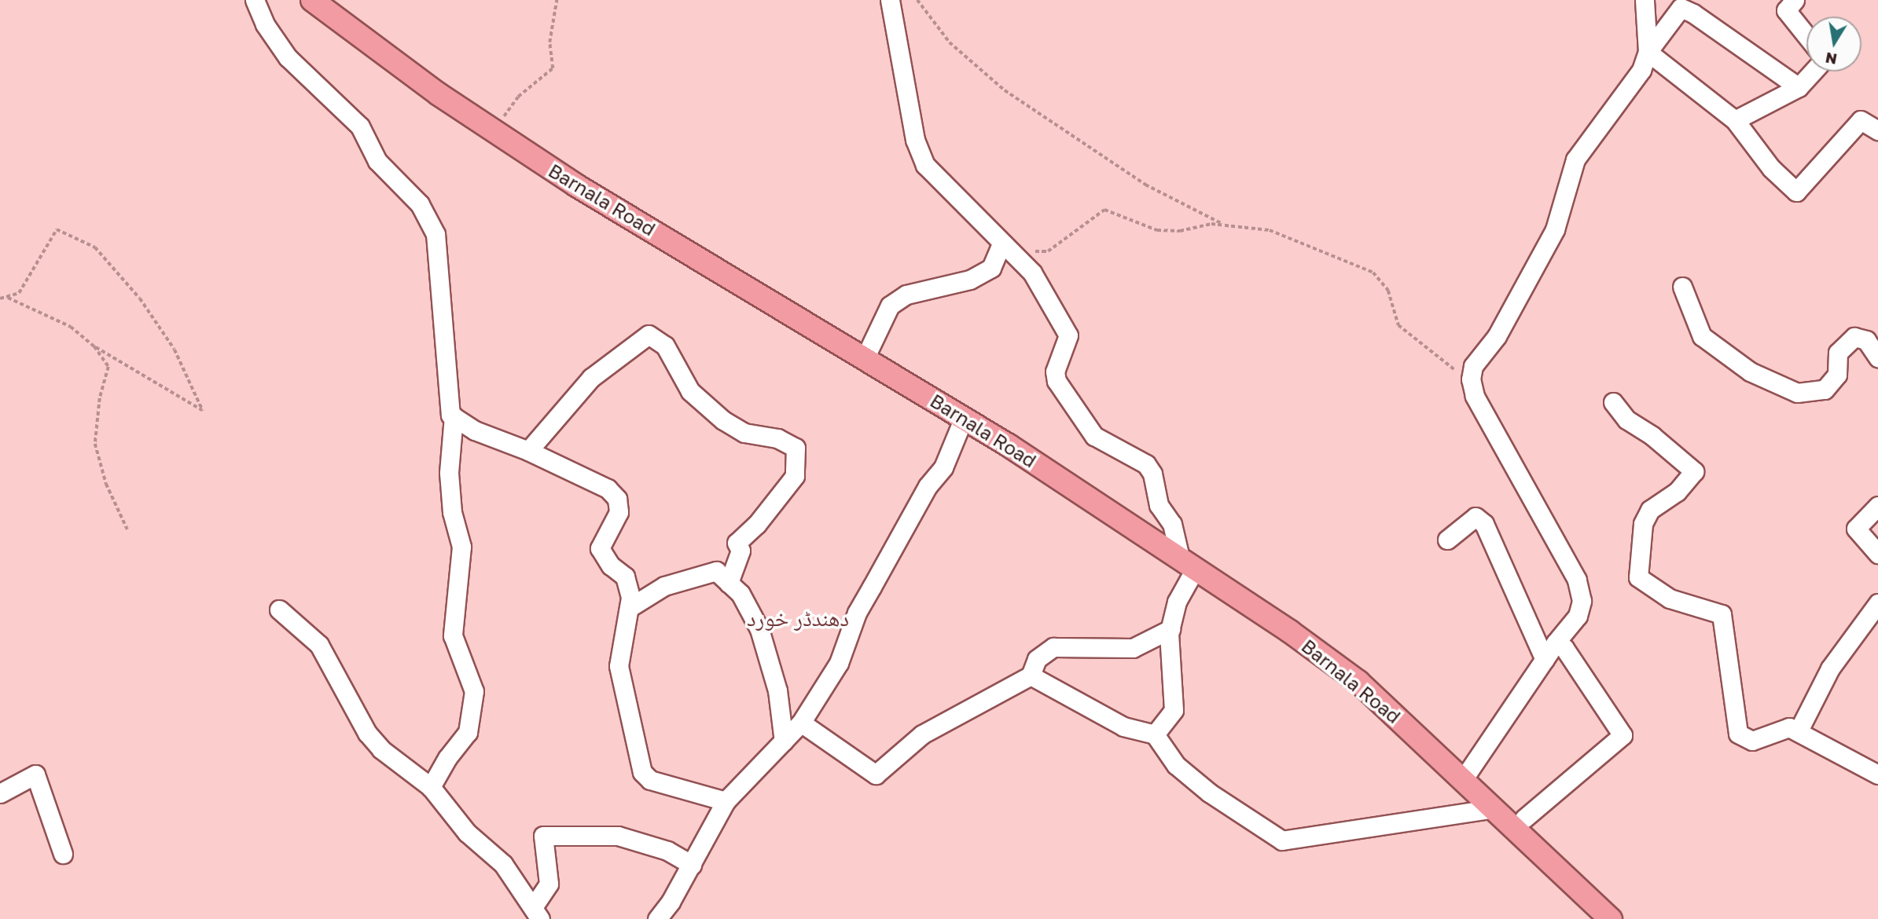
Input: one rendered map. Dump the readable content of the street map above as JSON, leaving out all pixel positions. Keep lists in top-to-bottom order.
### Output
{
  "streets": {
    "main road": ["Barnala Road"]
  },
  "districts": ["دھندڈر خورد"],
  "north": "bottom"
}
